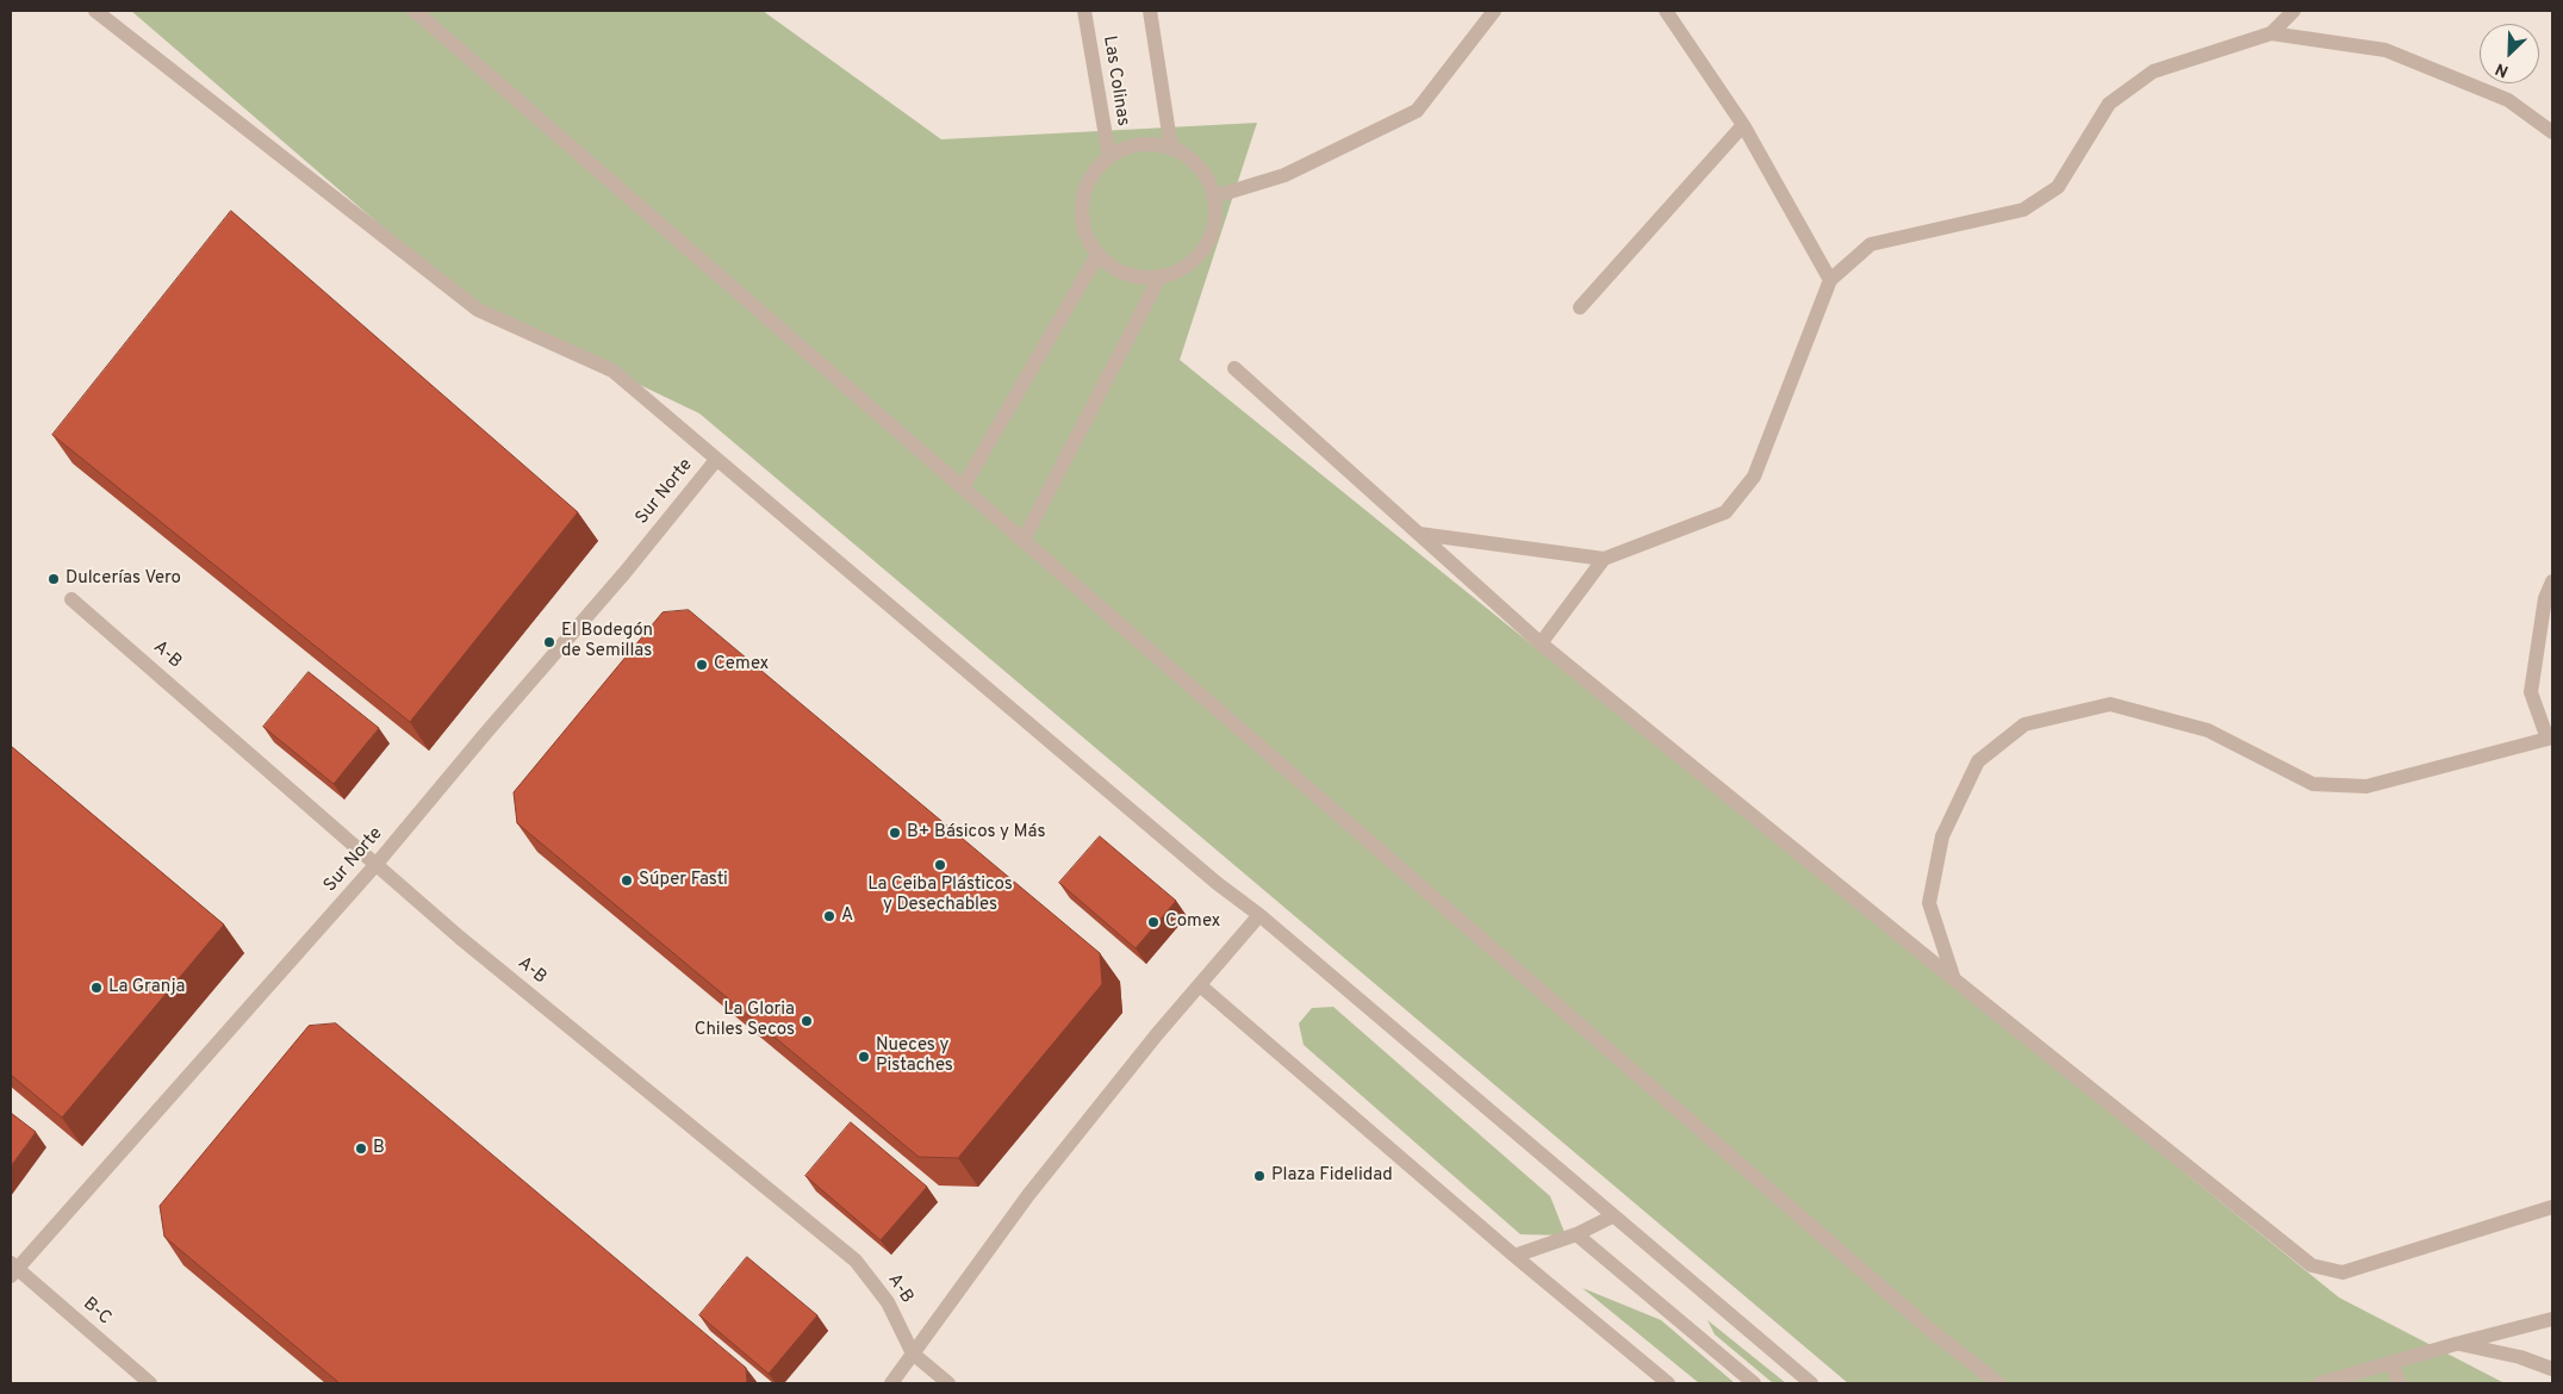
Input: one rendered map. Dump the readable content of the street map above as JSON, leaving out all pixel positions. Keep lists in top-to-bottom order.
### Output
{
  "streets": {
    "street": [
      "Las Colinas",
      "Sur Norte",
      "A-B",
      "B-C"
    ]
  },
  "crossings": [
    ["Sur Norte", "A-B"],
    ["Sur Norte", "B-C"]
  ],
  "places": [
    "Dulcerías Vero",
    "El Bodegón de Semillas",
    "Cemex",
    "B+ Básicos y Más",
    "La Ceiba Plásticos y Desechables",
    "Súper Fasti",
    "A",
    "Comex",
    "La Granja",
    "La Gloria Chiles Secos",
    "Nueces y Pistaches",
    "B",
    "Plaza Fidelidad"
  ],
  "north": "bottom left"
}
